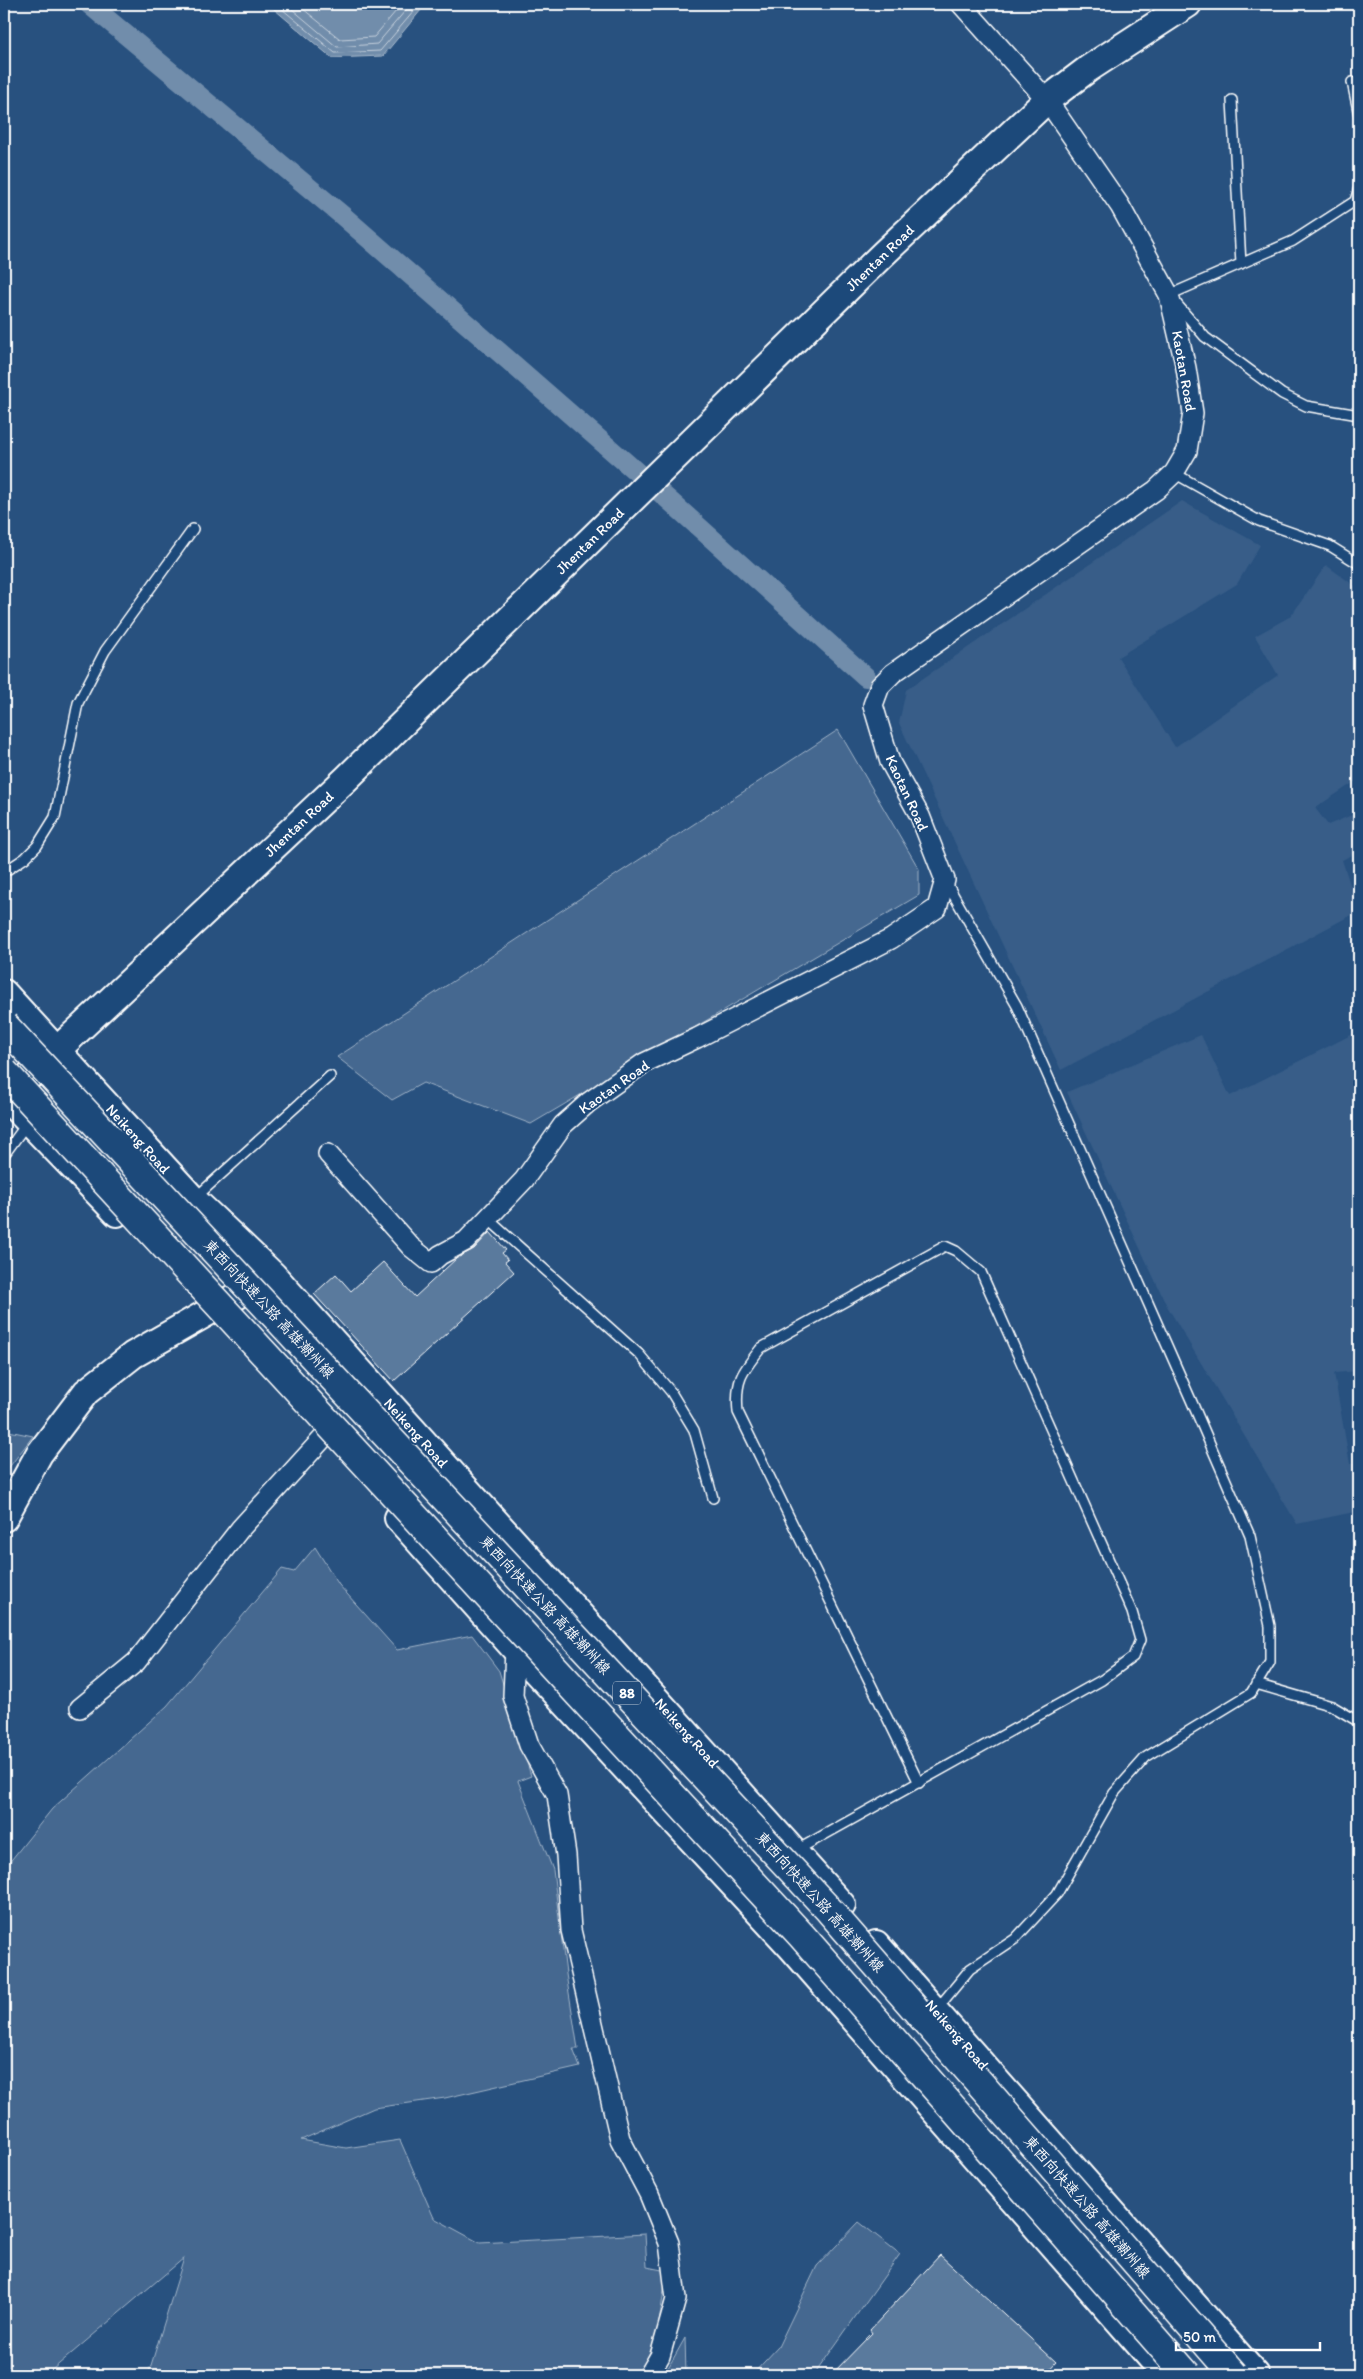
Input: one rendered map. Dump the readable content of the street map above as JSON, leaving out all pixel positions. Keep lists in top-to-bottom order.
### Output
{
  "streets": {
    "highway": ["東西向快速公路 高雄潮州線", "88"],
    "main road": ["Jhentan Road", "Neikeng Road"],
    "street": ["Kaotan Road"]
  },
  "crossings": [
    ["Jhentan Road", "Kaotan Road"],
    ["Jhentan Road", "Neikeng Road"],
    ["Jhentan Road", "88"]
  ],
  "scale_bar": "50 m"
}
